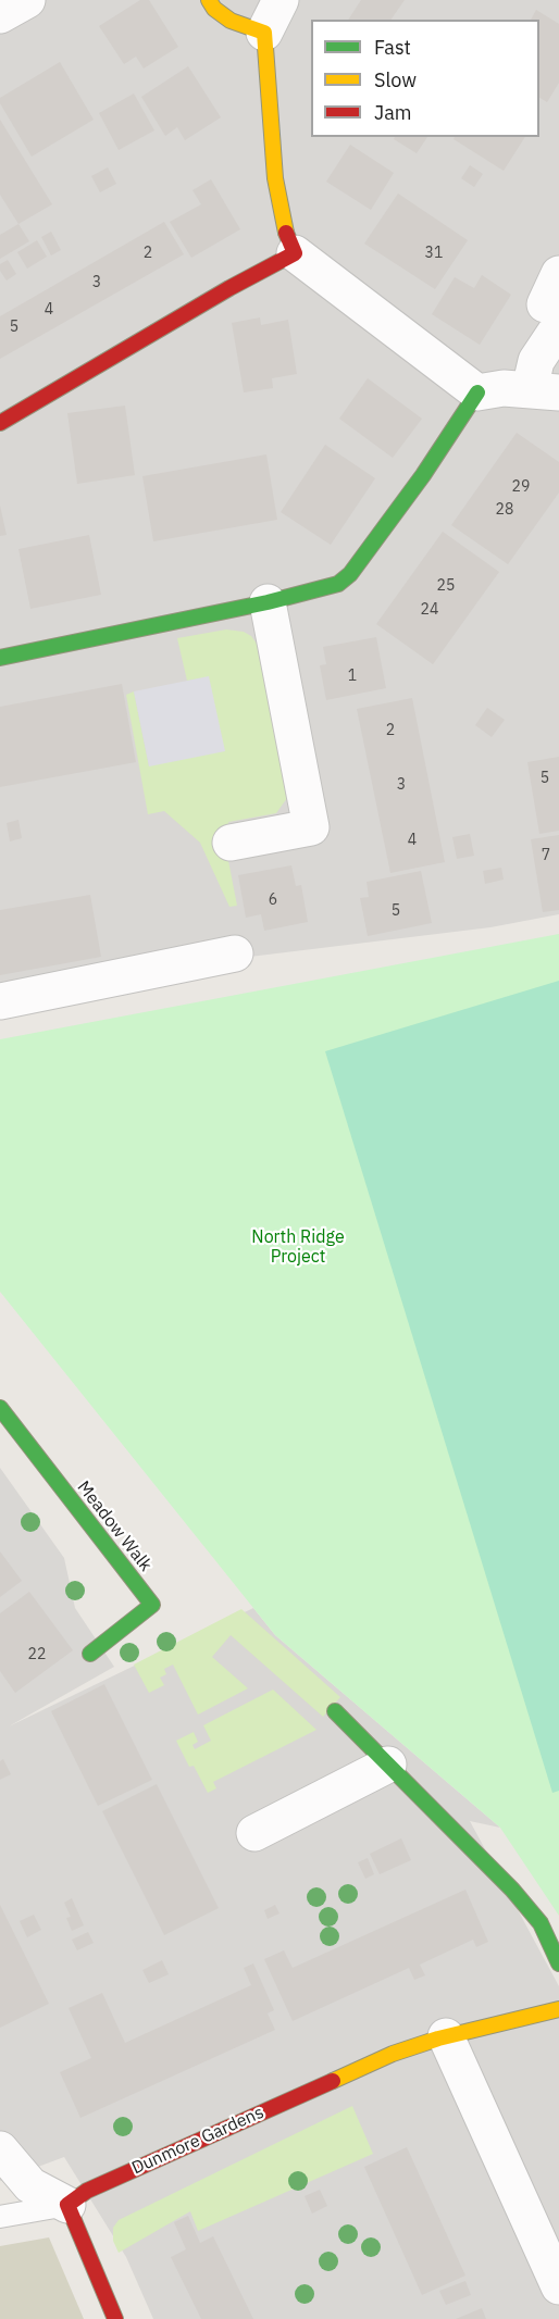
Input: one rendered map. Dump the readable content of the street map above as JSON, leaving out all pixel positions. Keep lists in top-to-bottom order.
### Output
{
  "streets": {
    "street": ["Meadow Walk", "Dunmore Gardens"]
  },
  "parks": ["North Ridge Project"],
  "house_numbers": [
    "2",
    "31",
    "3",
    "4",
    "5",
    "29",
    "28",
    "25",
    "24",
    "1",
    "2",
    "5",
    "3",
    "4",
    "7",
    "6",
    "5",
    "22"
  ],
  "legend": ["Fast", "Slow", "Jam"]
}
